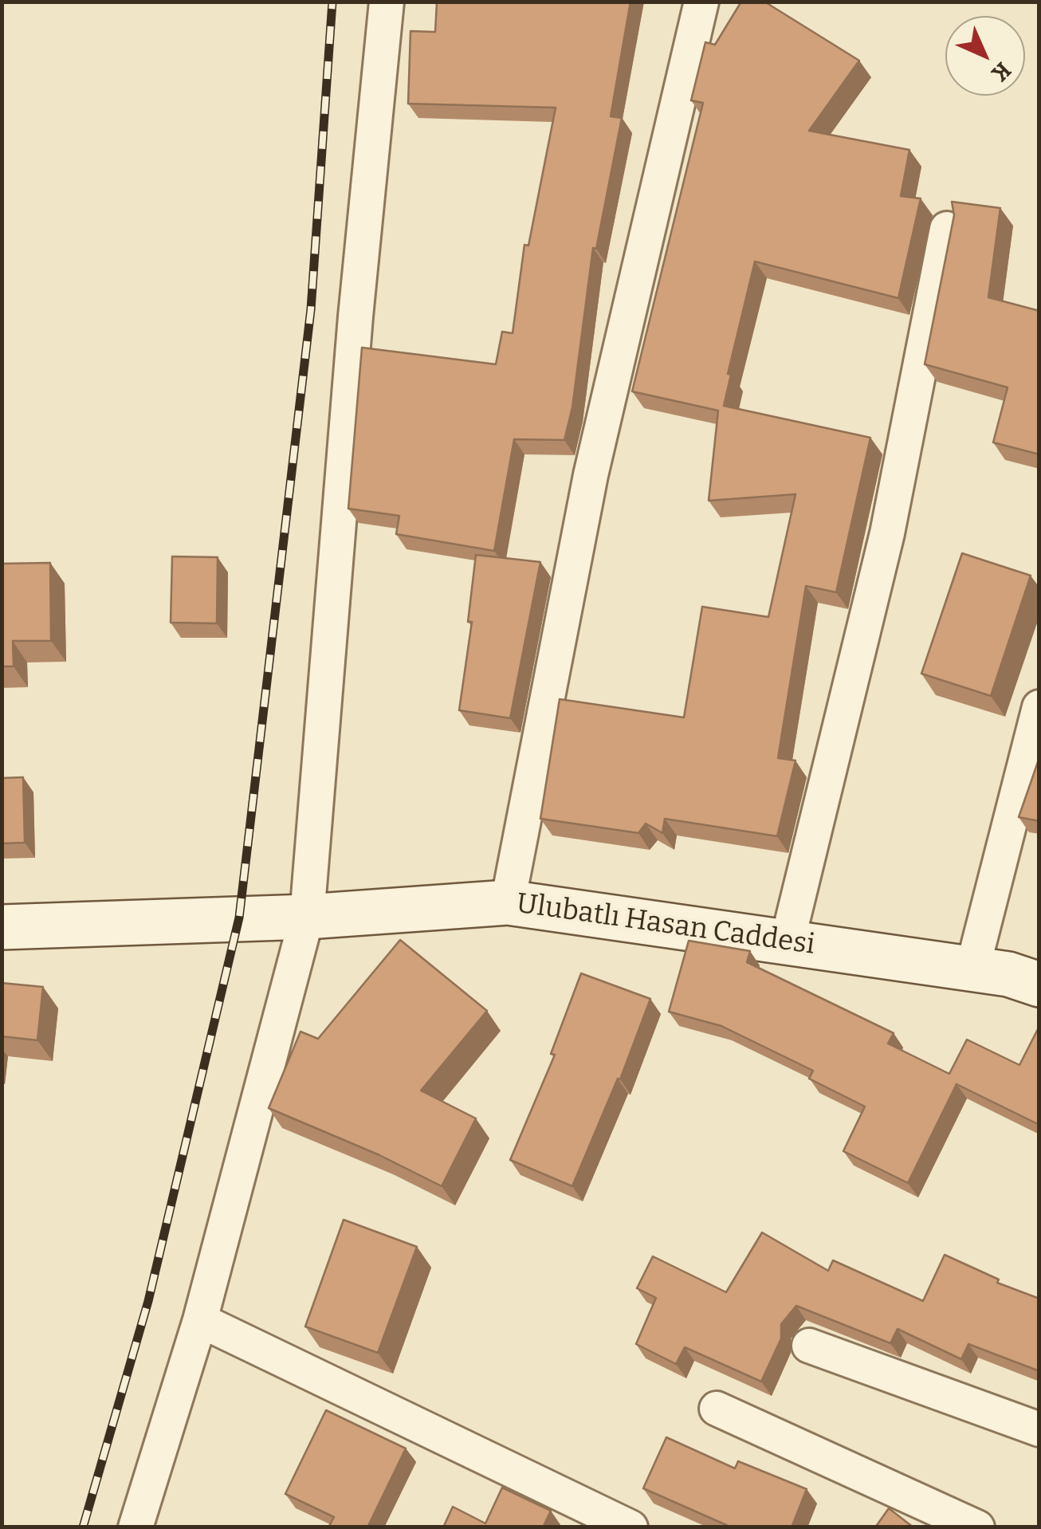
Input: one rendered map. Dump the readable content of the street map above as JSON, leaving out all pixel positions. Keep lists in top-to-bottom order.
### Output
{
  "streets": {
    "street": ["Ulubatlı Hasan Caddesi"]
  },
  "north": "bottom right"
}
